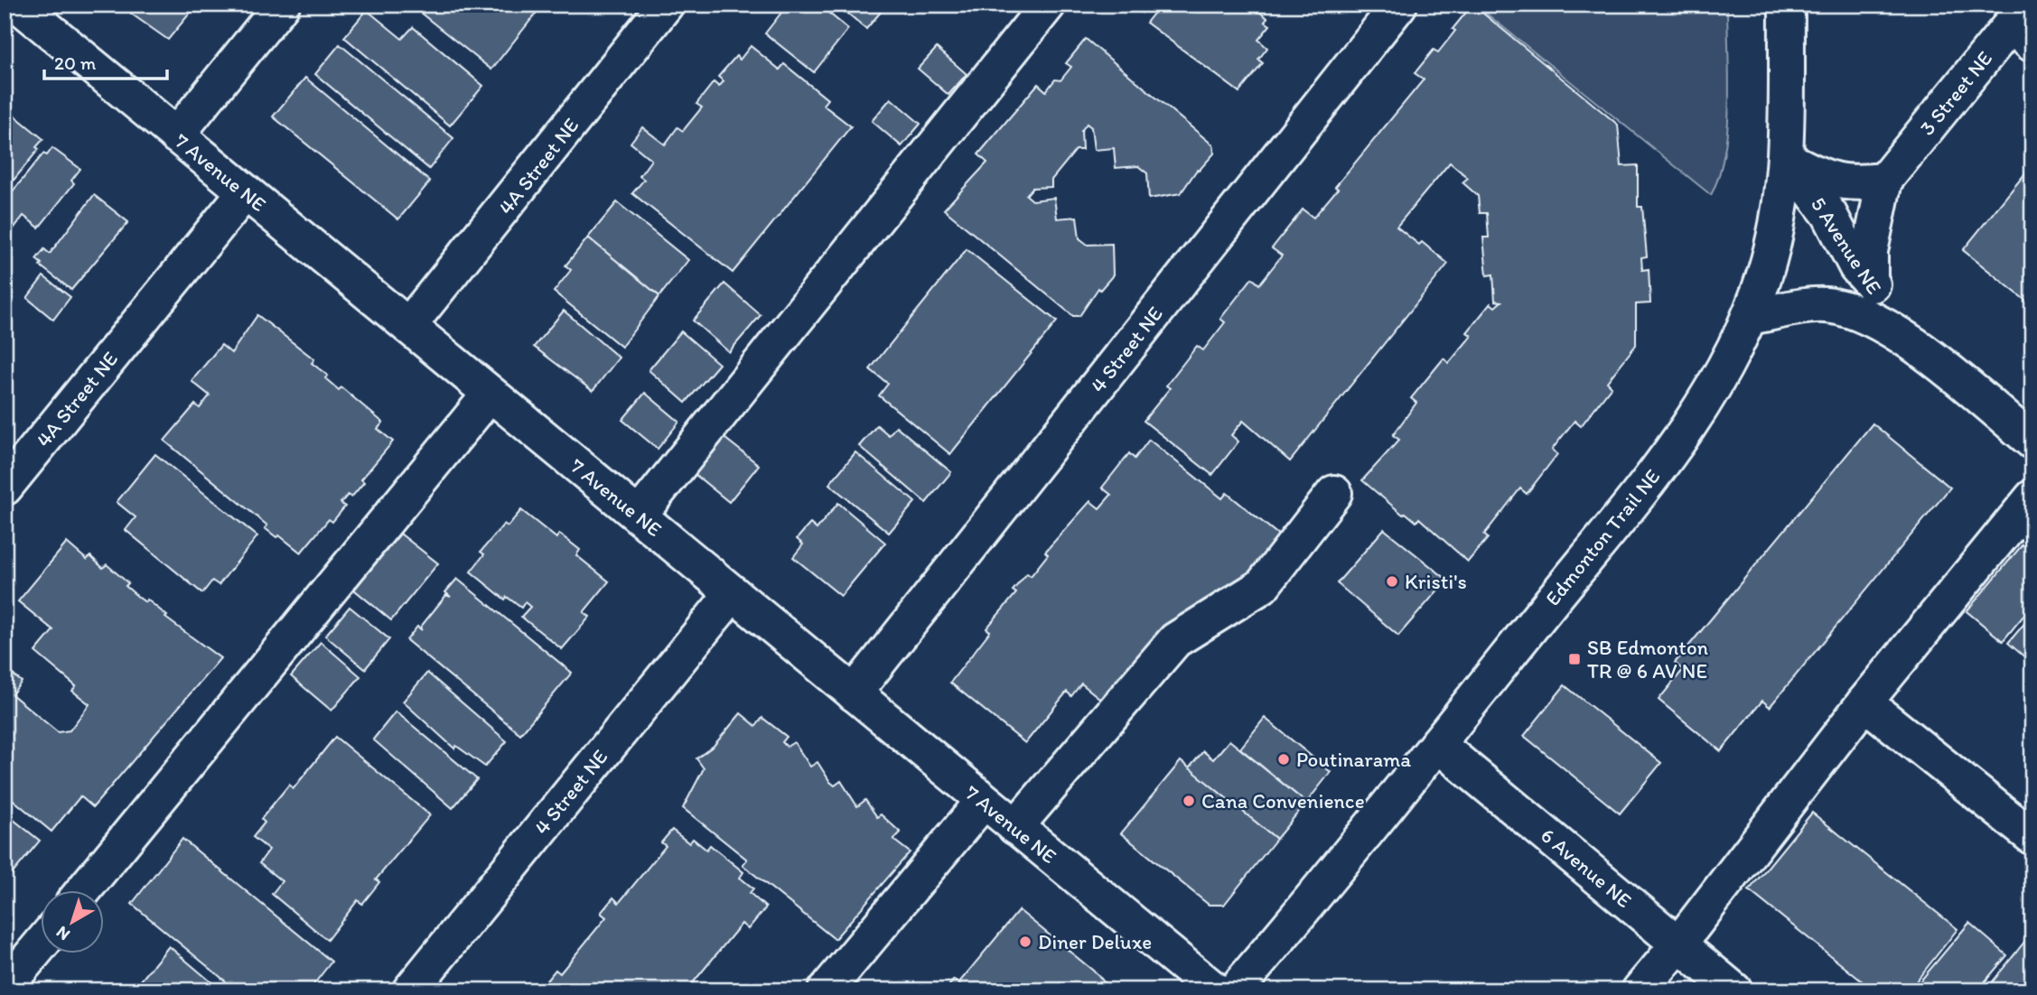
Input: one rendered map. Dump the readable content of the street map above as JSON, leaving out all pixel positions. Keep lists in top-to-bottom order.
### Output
{
  "streets": {
    "street": [
      "3 Street NE",
      "4A Street NE",
      "7 Avenue NE",
      "5 Avenue NE",
      "4 Street NE",
      "Edmonton Trail NE",
      "6 Avenue NE"
    ]
  },
  "crossings": [
    ["3 Street NE", "5 Avenue NE"],
    ["4A Street NE", "7 Avenue NE"],
    ["7 Avenue NE", "4 Street NE"],
    ["5 Avenue NE", "Edmonton Trail NE"],
    ["Edmonton Trail NE", "6 Avenue NE"]
  ],
  "places": {
    "other": [
      "Kristi's",
      "Poutinarama",
      "Cana Convenience",
      "Diner Deluxe"
    ],
    "transit": ["SB Edmonton TR @ 6 AV NE"]
  },
  "scale_bar": "20 m",
  "north": "bottom left"
}
